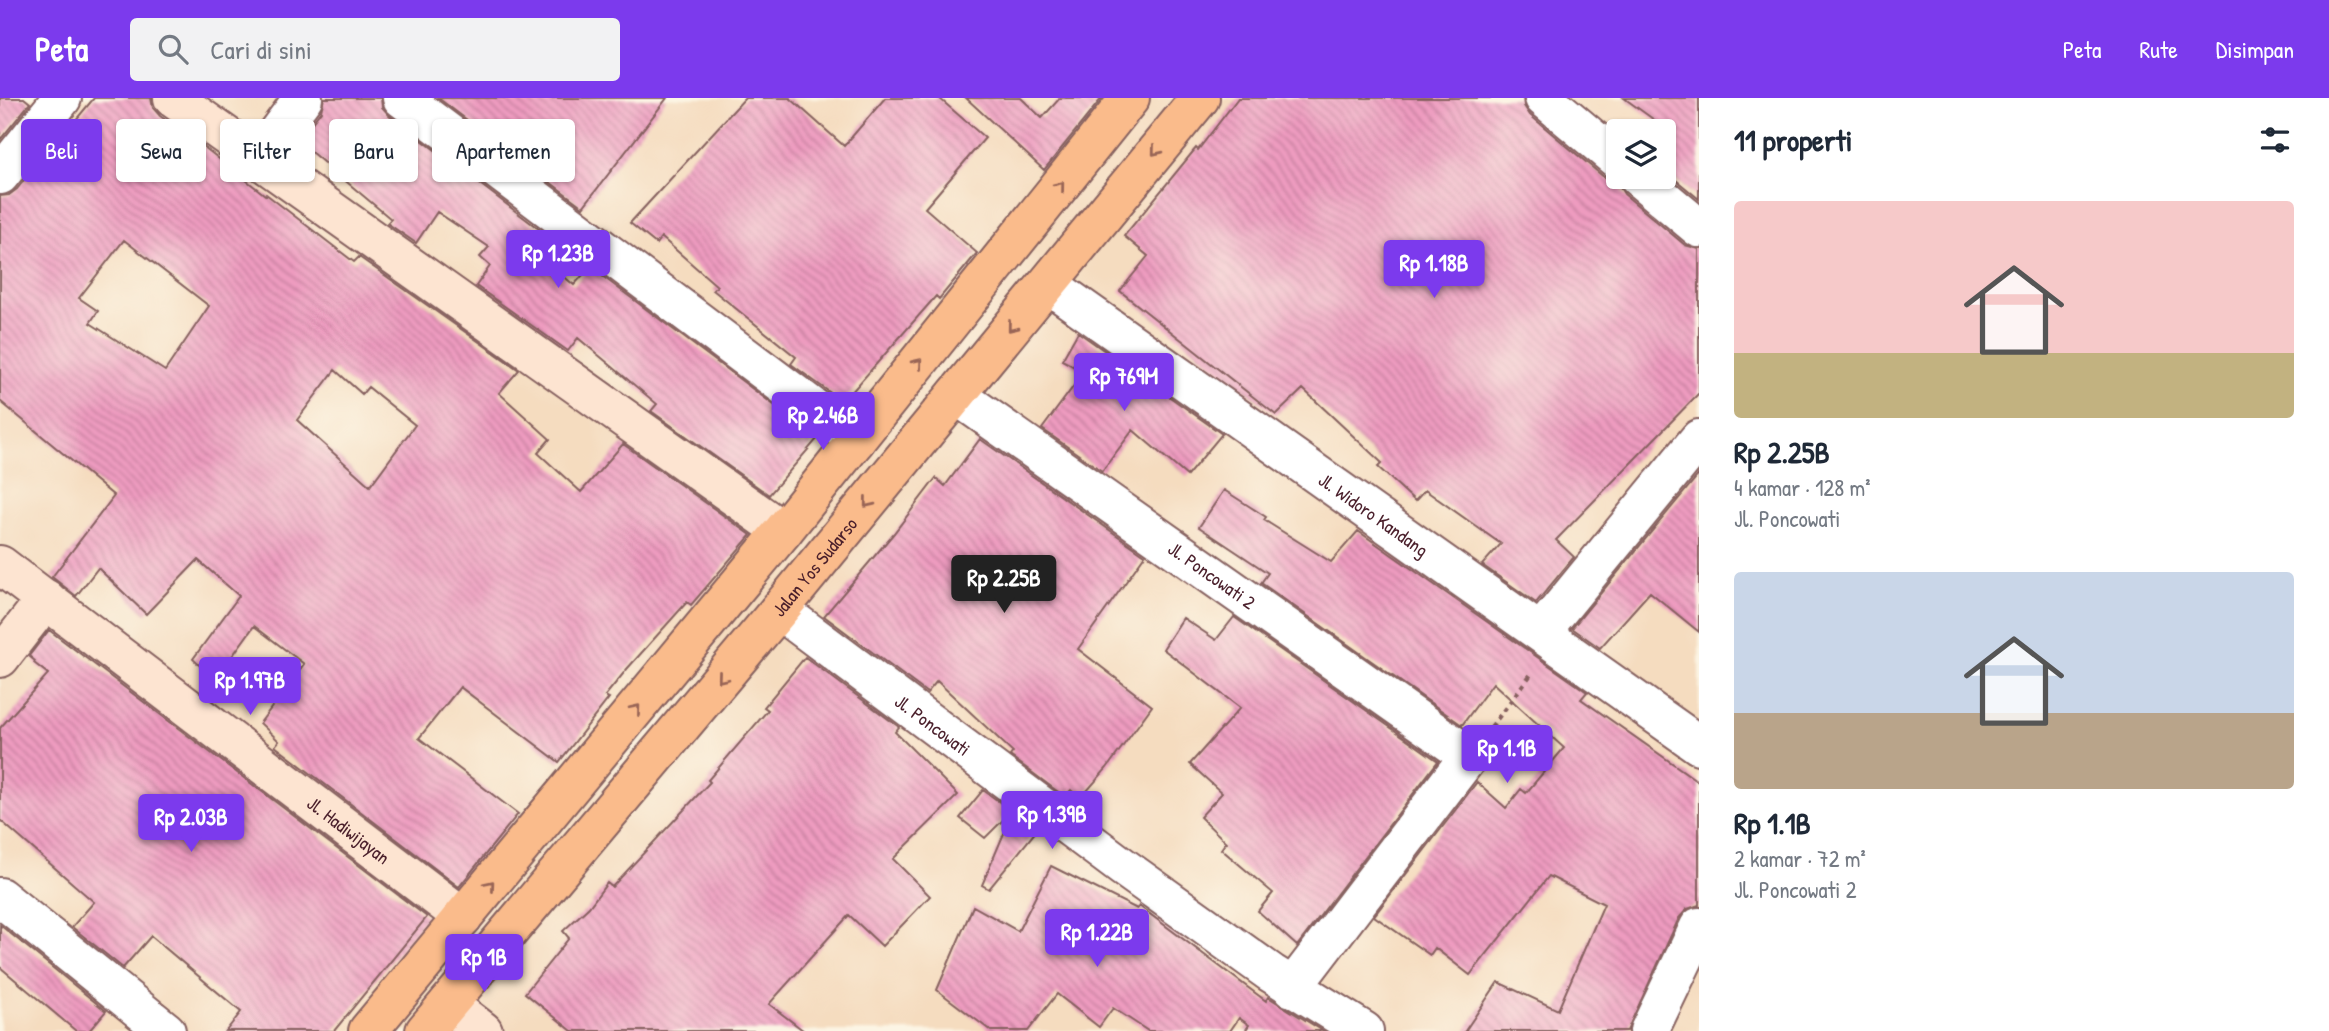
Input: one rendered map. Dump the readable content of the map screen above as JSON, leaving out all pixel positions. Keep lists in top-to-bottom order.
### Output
{
  "streets": {
    "main road": ["Jalan Yos Sudarso"],
    "street": [
      "Jl. Widoro Kandang",
      "Jl. Poncowati 2",
      "Jl. Poncowati",
      "Jl. Hadiwijayan"
    ]
  },
  "crossings": [
    ["Jl. Widoro Kandang", "Jalan Yos Sudarso"],
    ["Jalan Yos Sudarso", "Jl. Poncowati 2"],
    ["Jalan Yos Sudarso", "Jl. Poncowati"]
  ],
  "page": {
    "header": "Peta",
    "search": "Cari di sini",
    "nav": ["Peta", "Rute", "Disimpan"],
    "heading": "11 properti",
    "chip": [
      "Beli",
      "Sewa",
      "Filter",
      "Baru",
      "Apartemen"
    ],
    "list": [
      {
        "name": "Rp 2.25B",
        "note": "4 kamar · 128 m² · Jl. Poncowati"
      },
      {
        "name": "Rp 1.1B",
        "note": "2 kamar · 72 m² · Jl. Poncowati 2"
      }
    ],
    "price": [
      "Rp 1.23B",
      "Rp 1.18B",
      "Rp 769M",
      "Rp 2.46B",
      "Rp 2.25B",
      "Rp 1.97B",
      "Rp 1.1B",
      "Rp 1.39B",
      "Rp 2.03B",
      "Rp 1.22B",
      "Rp 1B"
    ]
  }
}
